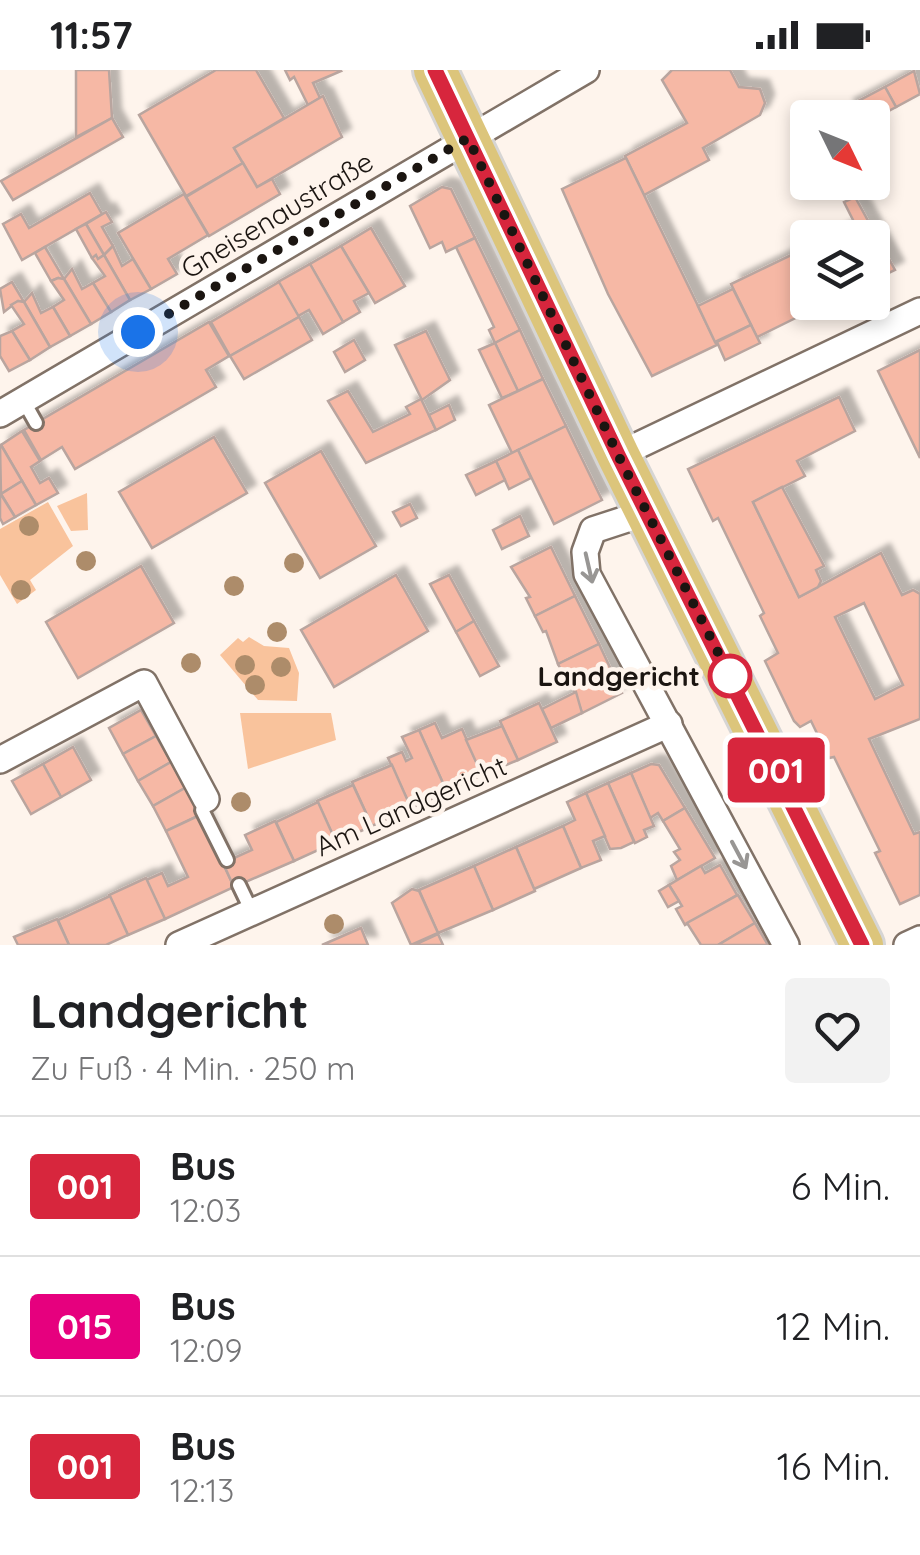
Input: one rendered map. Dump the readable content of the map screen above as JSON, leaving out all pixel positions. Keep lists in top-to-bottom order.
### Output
{
  "streets": {
    "street": ["Gneisenaustraße", "Am Landgericht"]
  },
  "places": ["Landgericht"],
  "lines": ["bus line 001"],
  "north": "bottom right",
  "page": {
    "status": "11:57",
    "on_map": "001",
    "heading": ["Landgericht", "Zu Fuß · 4 Min. · 250 m"],
    "list": [
      {
        "mark": "001",
        "name": "Bus",
        "note": "12:03",
        "value": "6 Min."
      },
      {
        "mark": "015",
        "name": "Bus",
        "note": "12:09",
        "value": "12 Min."
      },
      {
        "mark": "001",
        "name": "Bus",
        "note": "12:13",
        "value": "16 Min."
      }
    ]
  }
}
